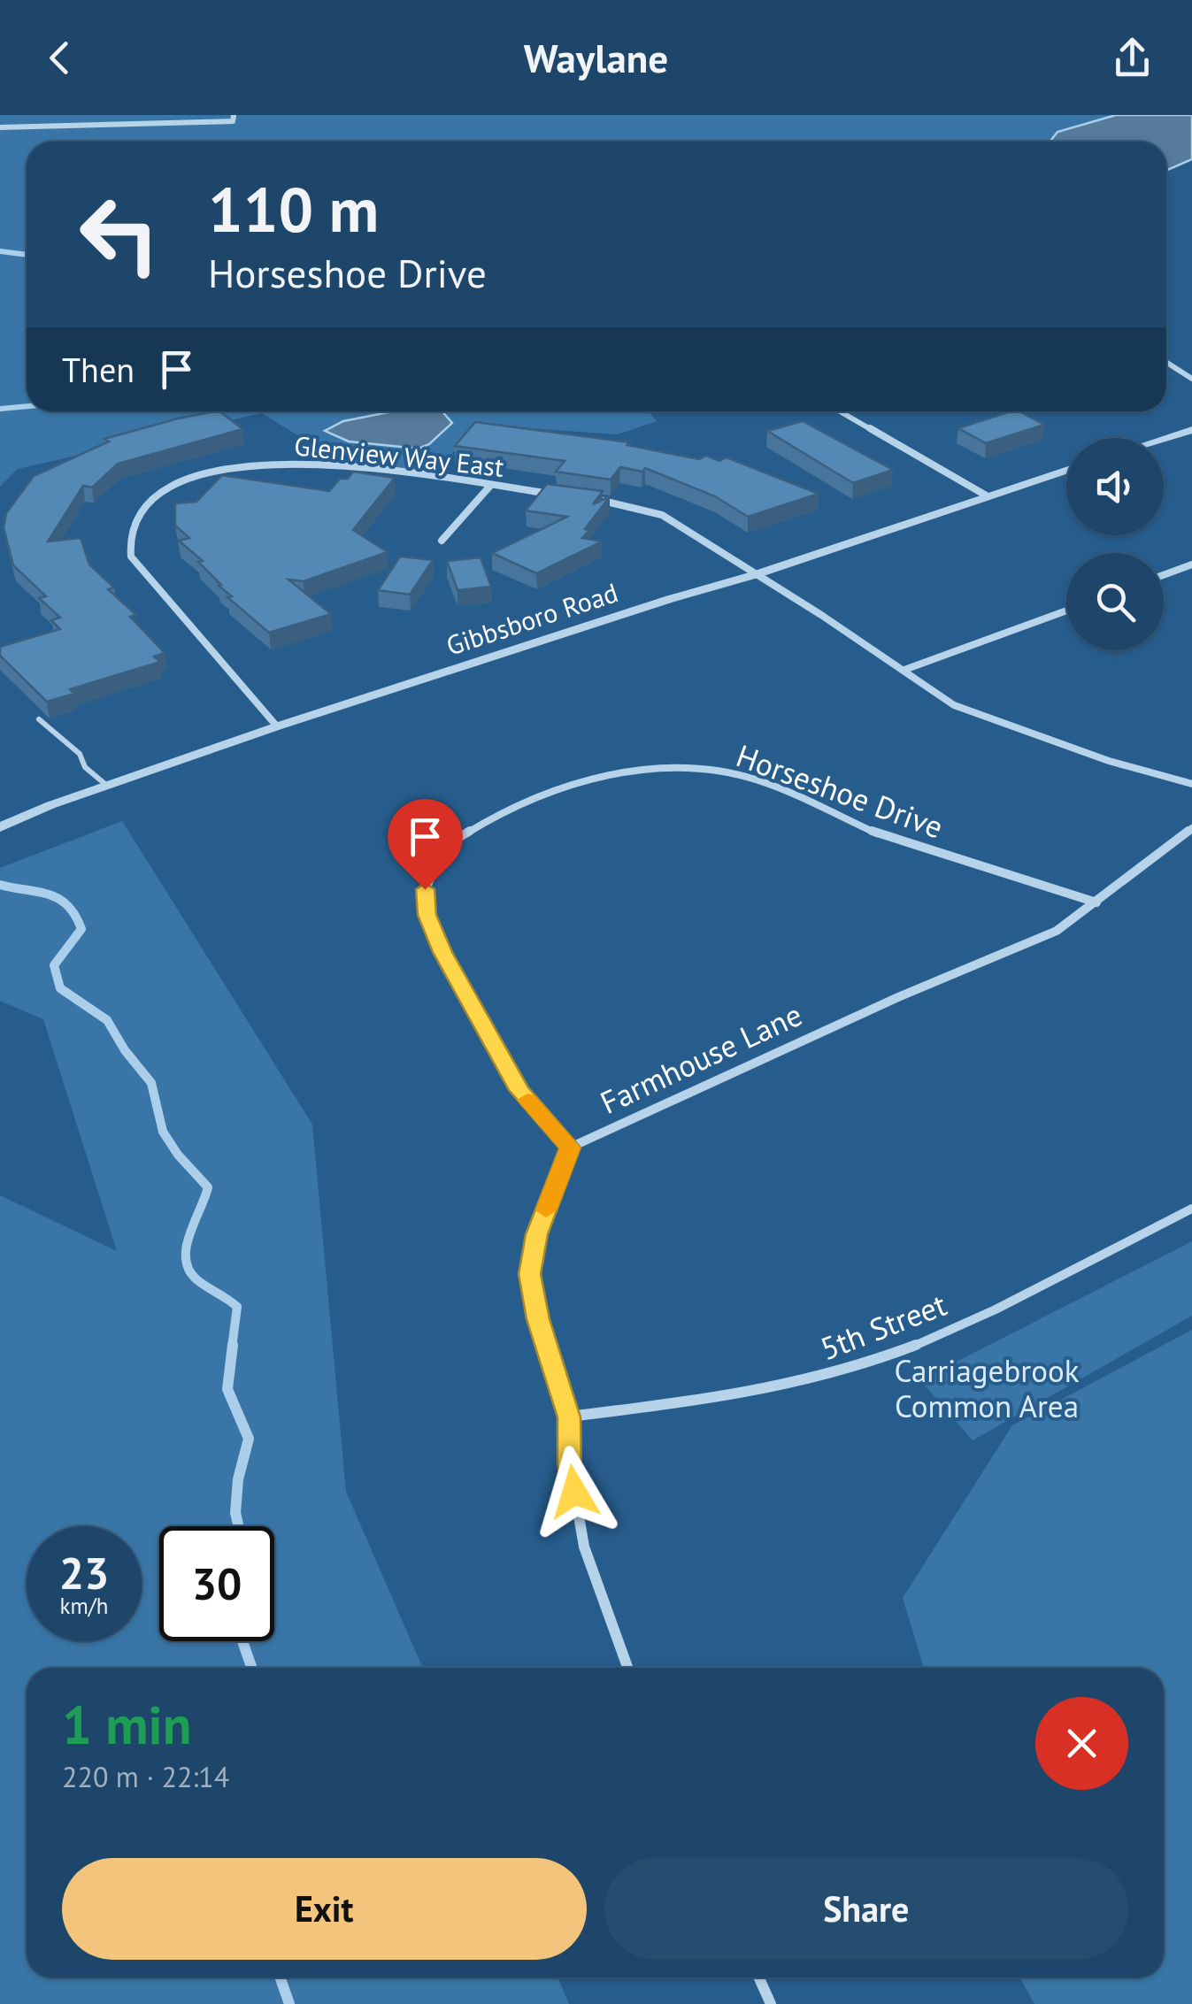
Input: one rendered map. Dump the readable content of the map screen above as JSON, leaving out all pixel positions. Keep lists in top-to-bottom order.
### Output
{
  "streets": {
    "street": [
      "Glenview Way East",
      "Gibbsboro Road",
      "Horseshoe Drive",
      "Farmhouse Lane",
      "5th Street"
    ]
  },
  "crossings": [
    ["Glenview Way East", "Gibbsboro Road"],
    ["Horseshoe Drive", "Farmhouse Lane"]
  ],
  "parks": ["Carriagebrook Common Area"],
  "page": {
    "header": "Waylane",
    "turn": ["110 m", "Horseshoe Drive"],
    "then": "Then",
    "speed": "23 km/h",
    "limit": "30",
    "heading": ["1 min", "220 m · 22:14"],
    "buttons": ["Exit", "Share"]
  }
}
